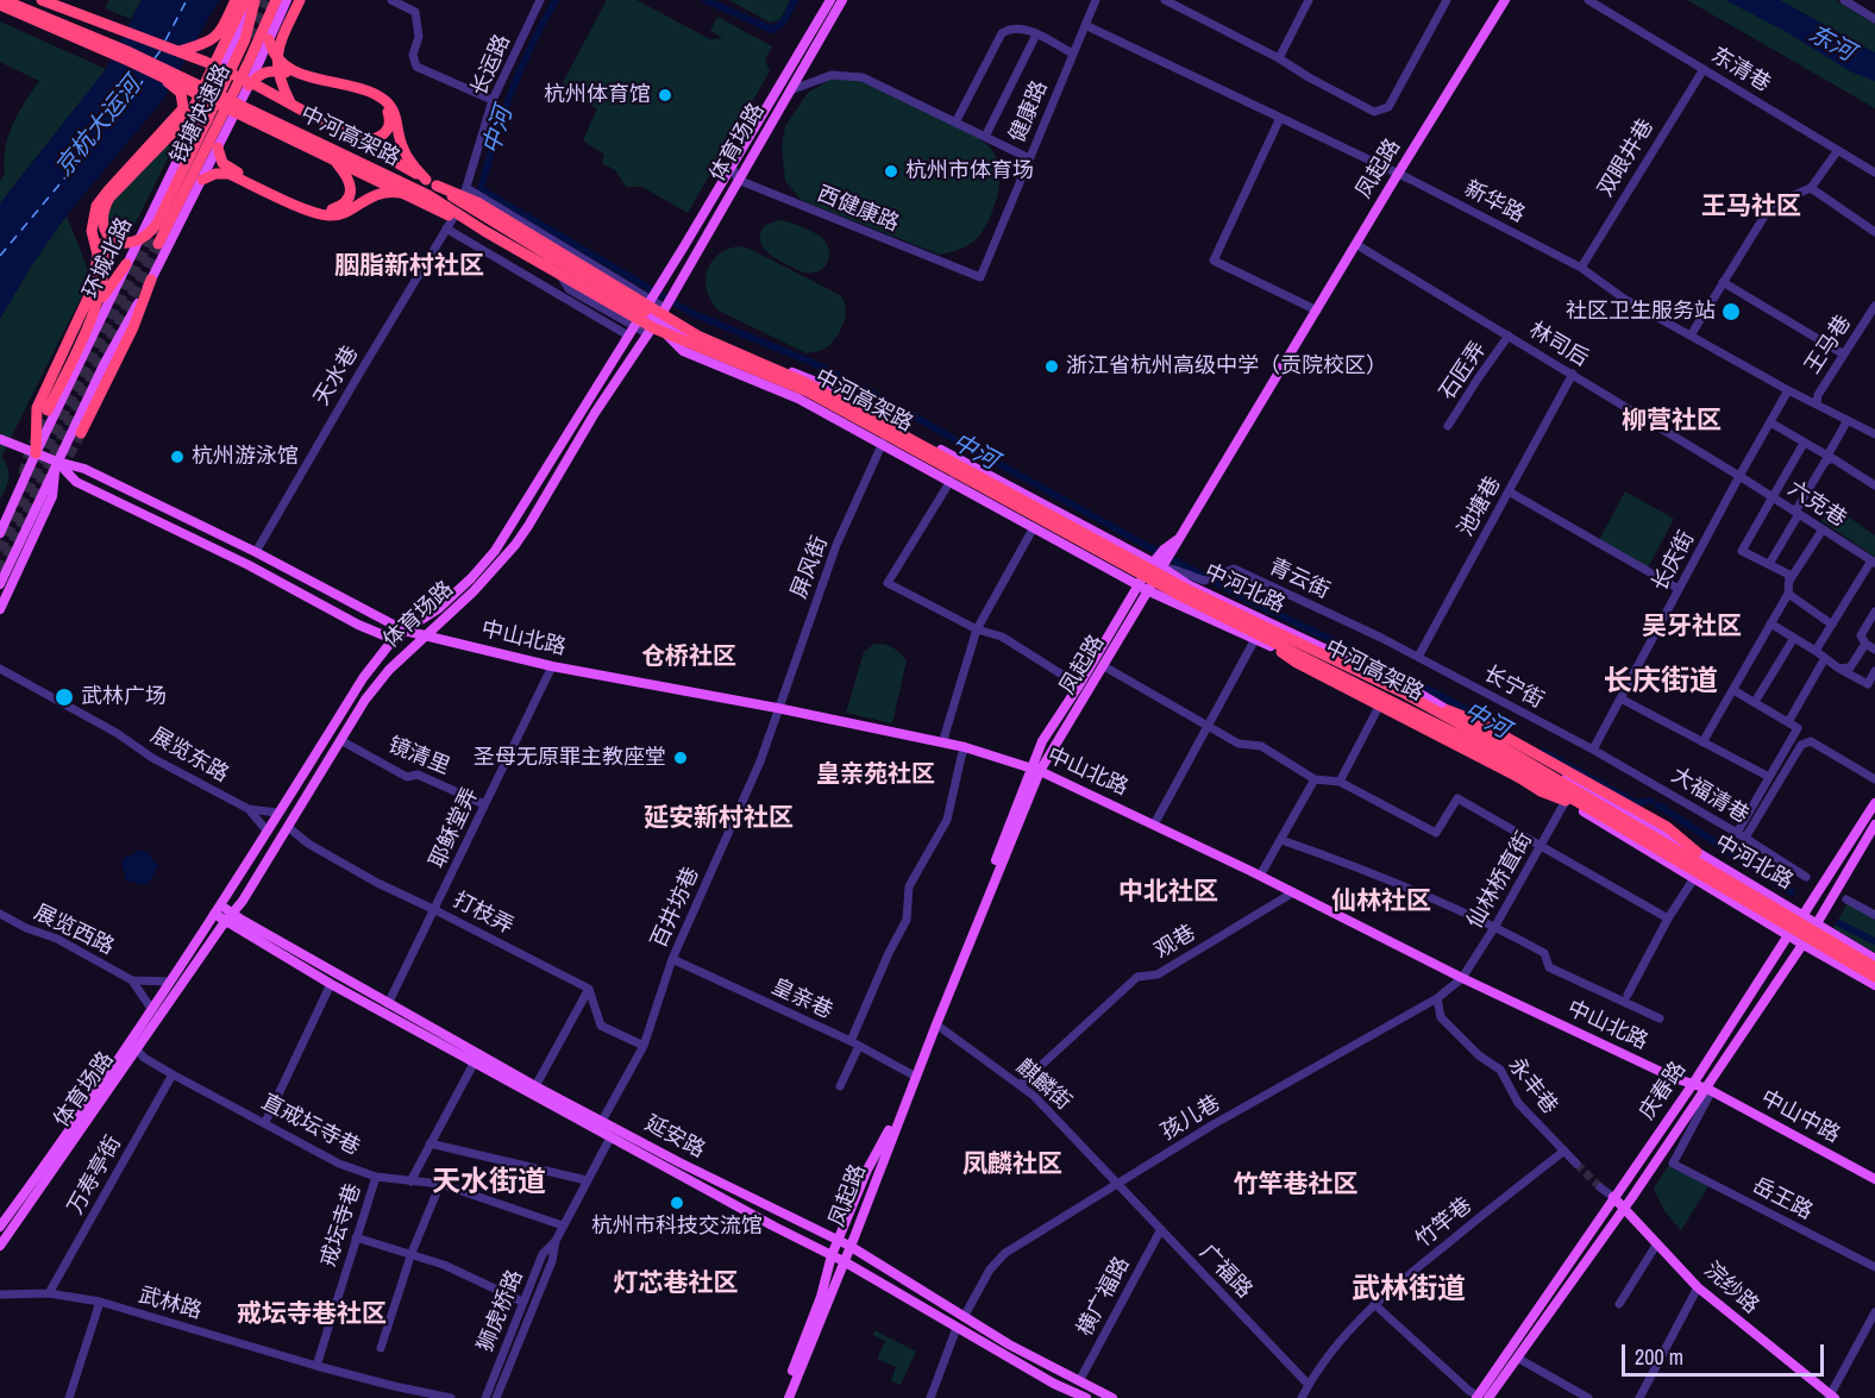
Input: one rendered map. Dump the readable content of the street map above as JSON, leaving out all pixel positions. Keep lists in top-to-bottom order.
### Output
{
  "streets": {
    "highway": ["钱塘快速路", "中河高架路"],
    "main road": [
      "体育场路",
      "凤起路",
      "环城北路",
      "中河北路",
      "中山北路",
      "庆春路",
      "中山中路",
      "延安路",
      "浣纱路"
    ],
    "street": [
      "长运路",
      "东清巷",
      "健康路",
      "双眼井巷",
      "新华路",
      "西健康路",
      "林司后",
      "王马巷",
      "石匠弄",
      "天水巷",
      "六克巷",
      "池塘巷",
      "长庆街",
      "屏风街",
      "青云街",
      "长宁街",
      "展览东路",
      "镜清里",
      "大福清巷",
      "耶稣堂弄",
      "仙林桥直街",
      "百井坊巷",
      "打枝弄",
      "展览西路",
      "观巷",
      "皇亲巷",
      "麒麟街",
      "永丰巷",
      "孩儿巷",
      "直戒坛寺巷",
      "万寿亭街",
      "岳王路",
      "竹竿巷",
      "戒坛寺巷",
      "广福路",
      "横广福路",
      "武林路",
      "狮虎桥路"
    ]
  },
  "crossings": [
    ["长运路", "天水巷"],
    ["东清巷", "双眼井巷"],
    ["健康路", "新华路"],
    ["健康路", "西健康路"],
    ["中河高架路", "体育场路"],
    ["中河高架路", "中河北路"],
    ["体育场路", "西健康路"],
    ["体育场路", "中河北路"],
    ["体育场路", "中山北路"],
    ["体育场路", "展览东路"],
    ["体育场路", "镜清里"],
    ["体育场路", "打枝弄"],
    ["体育场路", "展览西路"],
    ["体育场路", "直戒坛寺巷"],
    ["体育场路", "延安路"],
    ["双眼井巷", "新华路"],
    ["凤起路", "新华路"],
    ["凤起路", "林司后"],
    ["凤起路", "青云街"],
    ["凤起路", "中河北路"],
    ["凤起路", "中山北路"],
    ["凤起路", "皇亲巷"],
    ["凤起路", "麒麟街"],
    ["凤起路", "延安路"],
    ["新华路", "王马巷"],
    ["新华路", "长庆街"],
    ["环城北路", "中山北路"],
    ["林司后", "石匠弄"],
    ["林司后", "六克巷"],
    ["林司后", "池塘巷"],
    ["林司后", "长庆街"],
    ["天水巷", "中山北路"],
    ["六克巷", "长庆街"],
    ["池塘巷", "青云街"],
    ["池塘巷", "长宁街"],
    ["长庆街", "长宁街"],
    ["长庆街", "大福清巷"],
    ["屏风街", "中河北路"],
    ["屏风街", "中山北路"],
    ["屏风街", "百井坊巷"],
    ["青云街", "中河北路"],
    ["青云街", "长宁街"],
    ["中河北路", "仙林桥直街"],
    ["中河北路", "庆春路"],
    ["中山北路", "耶稣堂弄"],
    ["中山北路", "仙林桥直街"],
    ["中山北路", "百井坊巷"],
    ["中山北路", "观巷"],
    ["中山北路", "庆春路"],
    ["中山北路", "中山中路"],
    ["中山北路", "孩儿巷"],
    ["中山北路", "岳王路"],
    ["长宁街", "大福清巷"],
    ["镜清里", "耶稣堂弄"],
    ["耶稣堂弄", "打枝弄"],
    ["耶稣堂弄", "延安路"],
    ["仙林桥直街", "孩儿巷"],
    ["百井坊巷", "皇亲巷"],
    ["百井坊巷", "延安路"],
    ["观巷", "麒麟街"],
    ["麒麟街", "孩儿巷"],
    ["麒麟街", "广福路"],
    ["永丰巷", "孩儿巷"],
    ["永丰巷", "竹竿巷"],
    ["庆春路", "中山中路"],
    ["庆春路", "岳王路"],
    ["庆春路", "浣纱路"],
    ["中山中路", "岳王路"],
    ["孩儿巷", "延安路"],
    ["孩儿巷", "广福路"],
    ["直戒坛寺巷", "万寿亭街"],
    ["直戒坛寺巷", "戒坛寺巷"],
    ["直戒坛寺巷", "狮虎桥路"],
    ["延安路", "横广福路"],
    ["延安路", "狮虎桥路"],
    ["万寿亭街", "武林路"],
    ["竹竿巷", "广福路"],
    ["戒坛寺巷", "武林路"],
    ["广福路", "横广福路"]
  ],
  "districts": [
    "王马社区",
    "胭脂新村社区",
    "柳营社区",
    "吴牙社区",
    "仓桥社区",
    "长庆街道",
    "皇亲苑社区",
    "延安新村社区",
    "中北社区",
    "仙林社区",
    "凤麟社区",
    "天水街道",
    "竹竿巷社区",
    "灯芯巷社区",
    "武林街道",
    "戒坛寺巷社区"
  ],
  "water": ["东河", "京杭大运河", "中河"],
  "places": [
    "杭州体育馆",
    "杭州市体育场",
    "社区卫生服务站",
    "浙江省杭州高级中学（贡院校区）",
    "杭州游泳馆",
    "武林广场",
    "圣母无原罪主教座堂",
    "杭州市科技交流馆"
  ],
  "scale_bar": "200 m"
}
